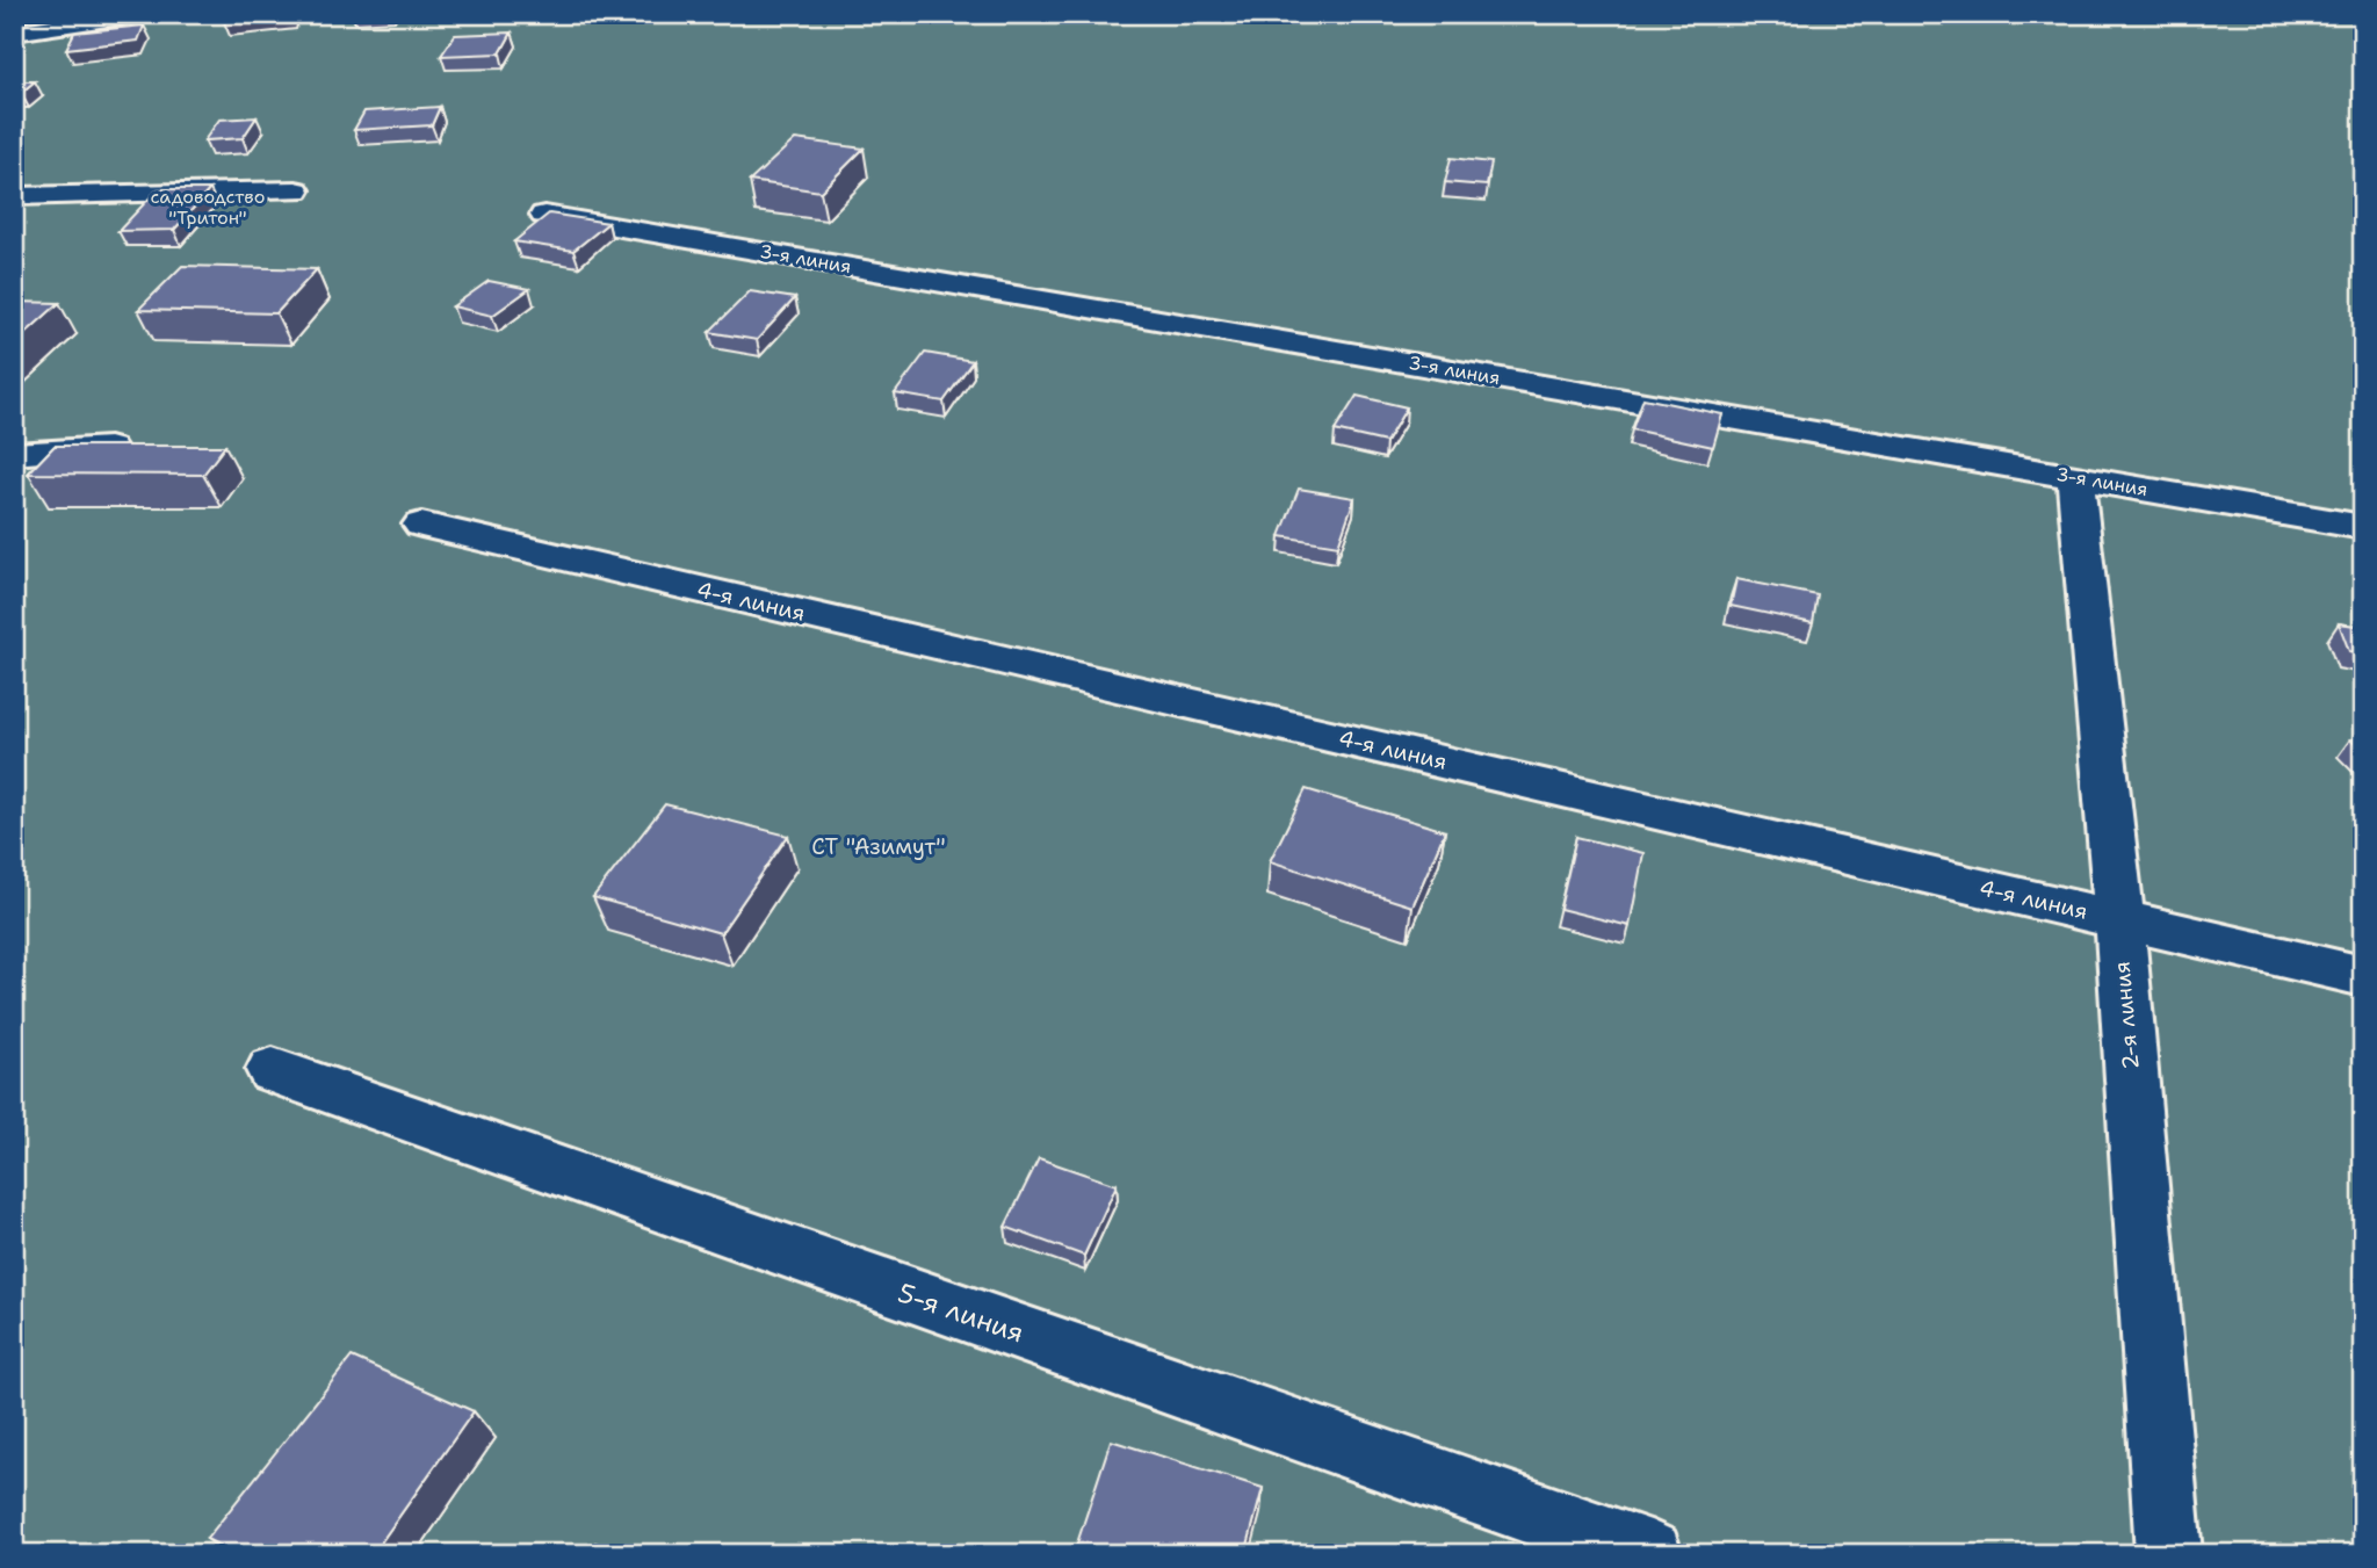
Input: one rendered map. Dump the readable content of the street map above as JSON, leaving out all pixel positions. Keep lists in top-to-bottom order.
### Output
{
  "streets": {
    "street": [
      "3-я линия",
      "4-я линия",
      "2-я линия",
      "5-я линия"
    ]
  },
  "crossings": [
    ["3-я линия", "2-я линия"],
    ["4-я линия", "2-я линия"]
  ],
  "parks": ["садоводство \"Тритон\"", "СТ \"Азимут\""]
}
